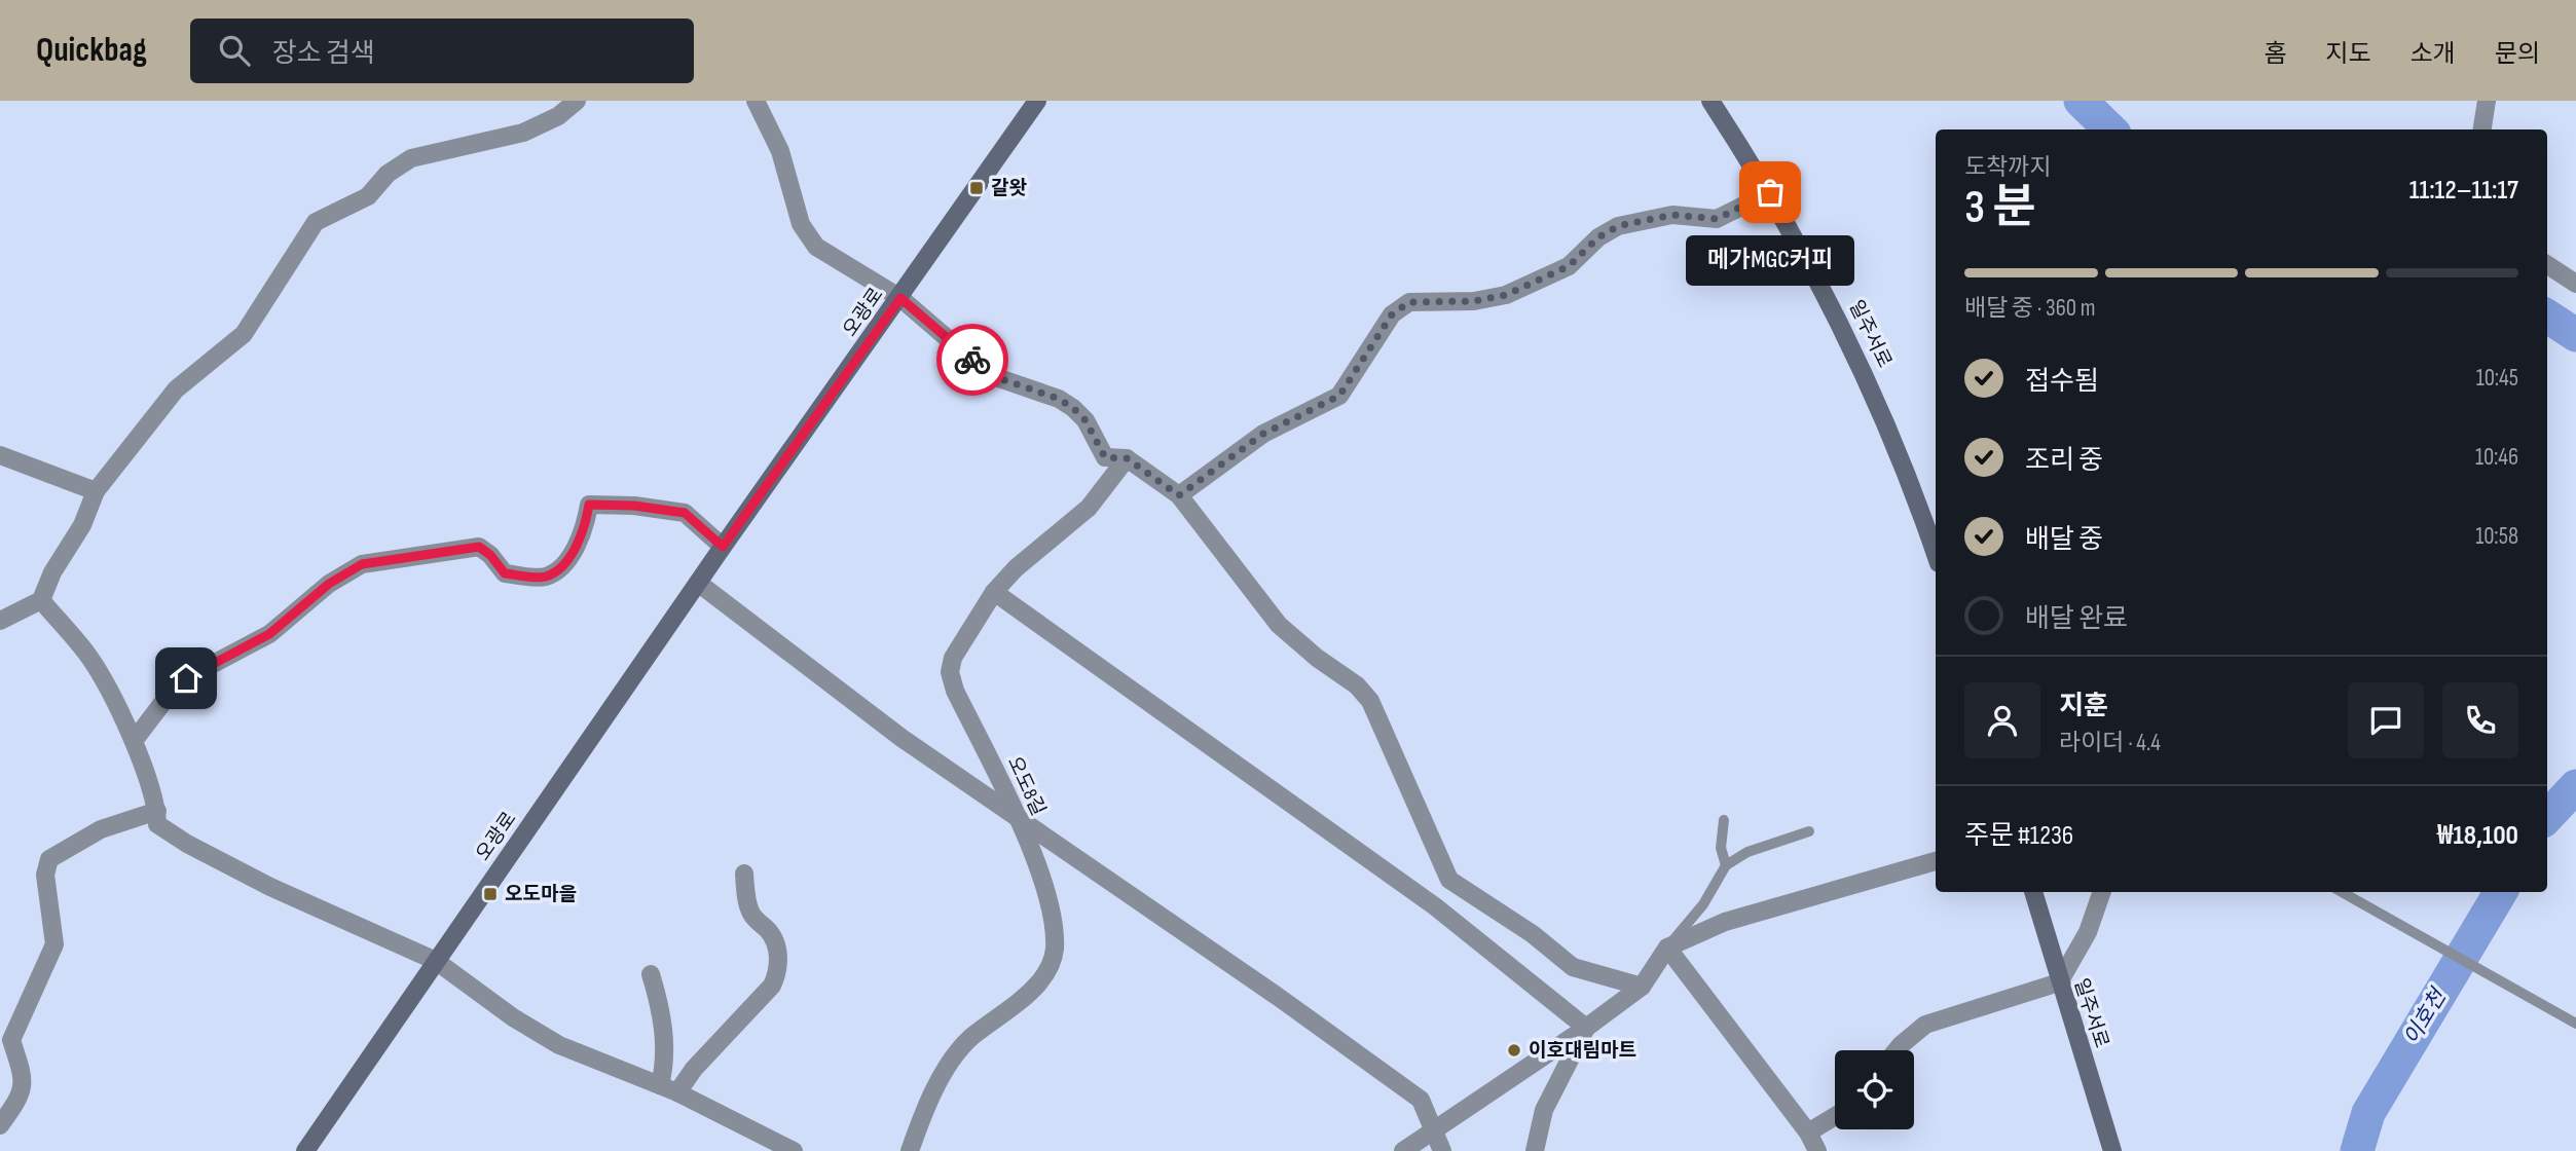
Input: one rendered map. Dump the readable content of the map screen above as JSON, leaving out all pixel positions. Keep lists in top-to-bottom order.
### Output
{
  "streets": {
    "main road": ["오광로", "일주서로"],
    "street": ["오도8길"]
  },
  "water": ["이호천"],
  "places": {
    "transit": ["갈왓", "오도마을"],
    "other": ["메가MGC커피", "이호대림마트"]
  },
  "page": {
    "header": "Quickbag",
    "search": "장소 검색",
    "nav": [
      "홈",
      "지도",
      "소개",
      "문의"
    ],
    "heading": ["3 분", "도착까지", "11:12–11:17"],
    "panel": [
      "지훈",
      "라이더 · 4.4",
      "주문 #1236",
      "₩18,100"
    ],
    "bubble": "메가MGC커피",
    "bar": "배달 중 · 360 m",
    "list": [
      ["접수됨", "10:45"],
      ["조리 중", "10:46"],
      ["배달 중", "10:58"],
      "배달 완료"
    ]
  }
}
